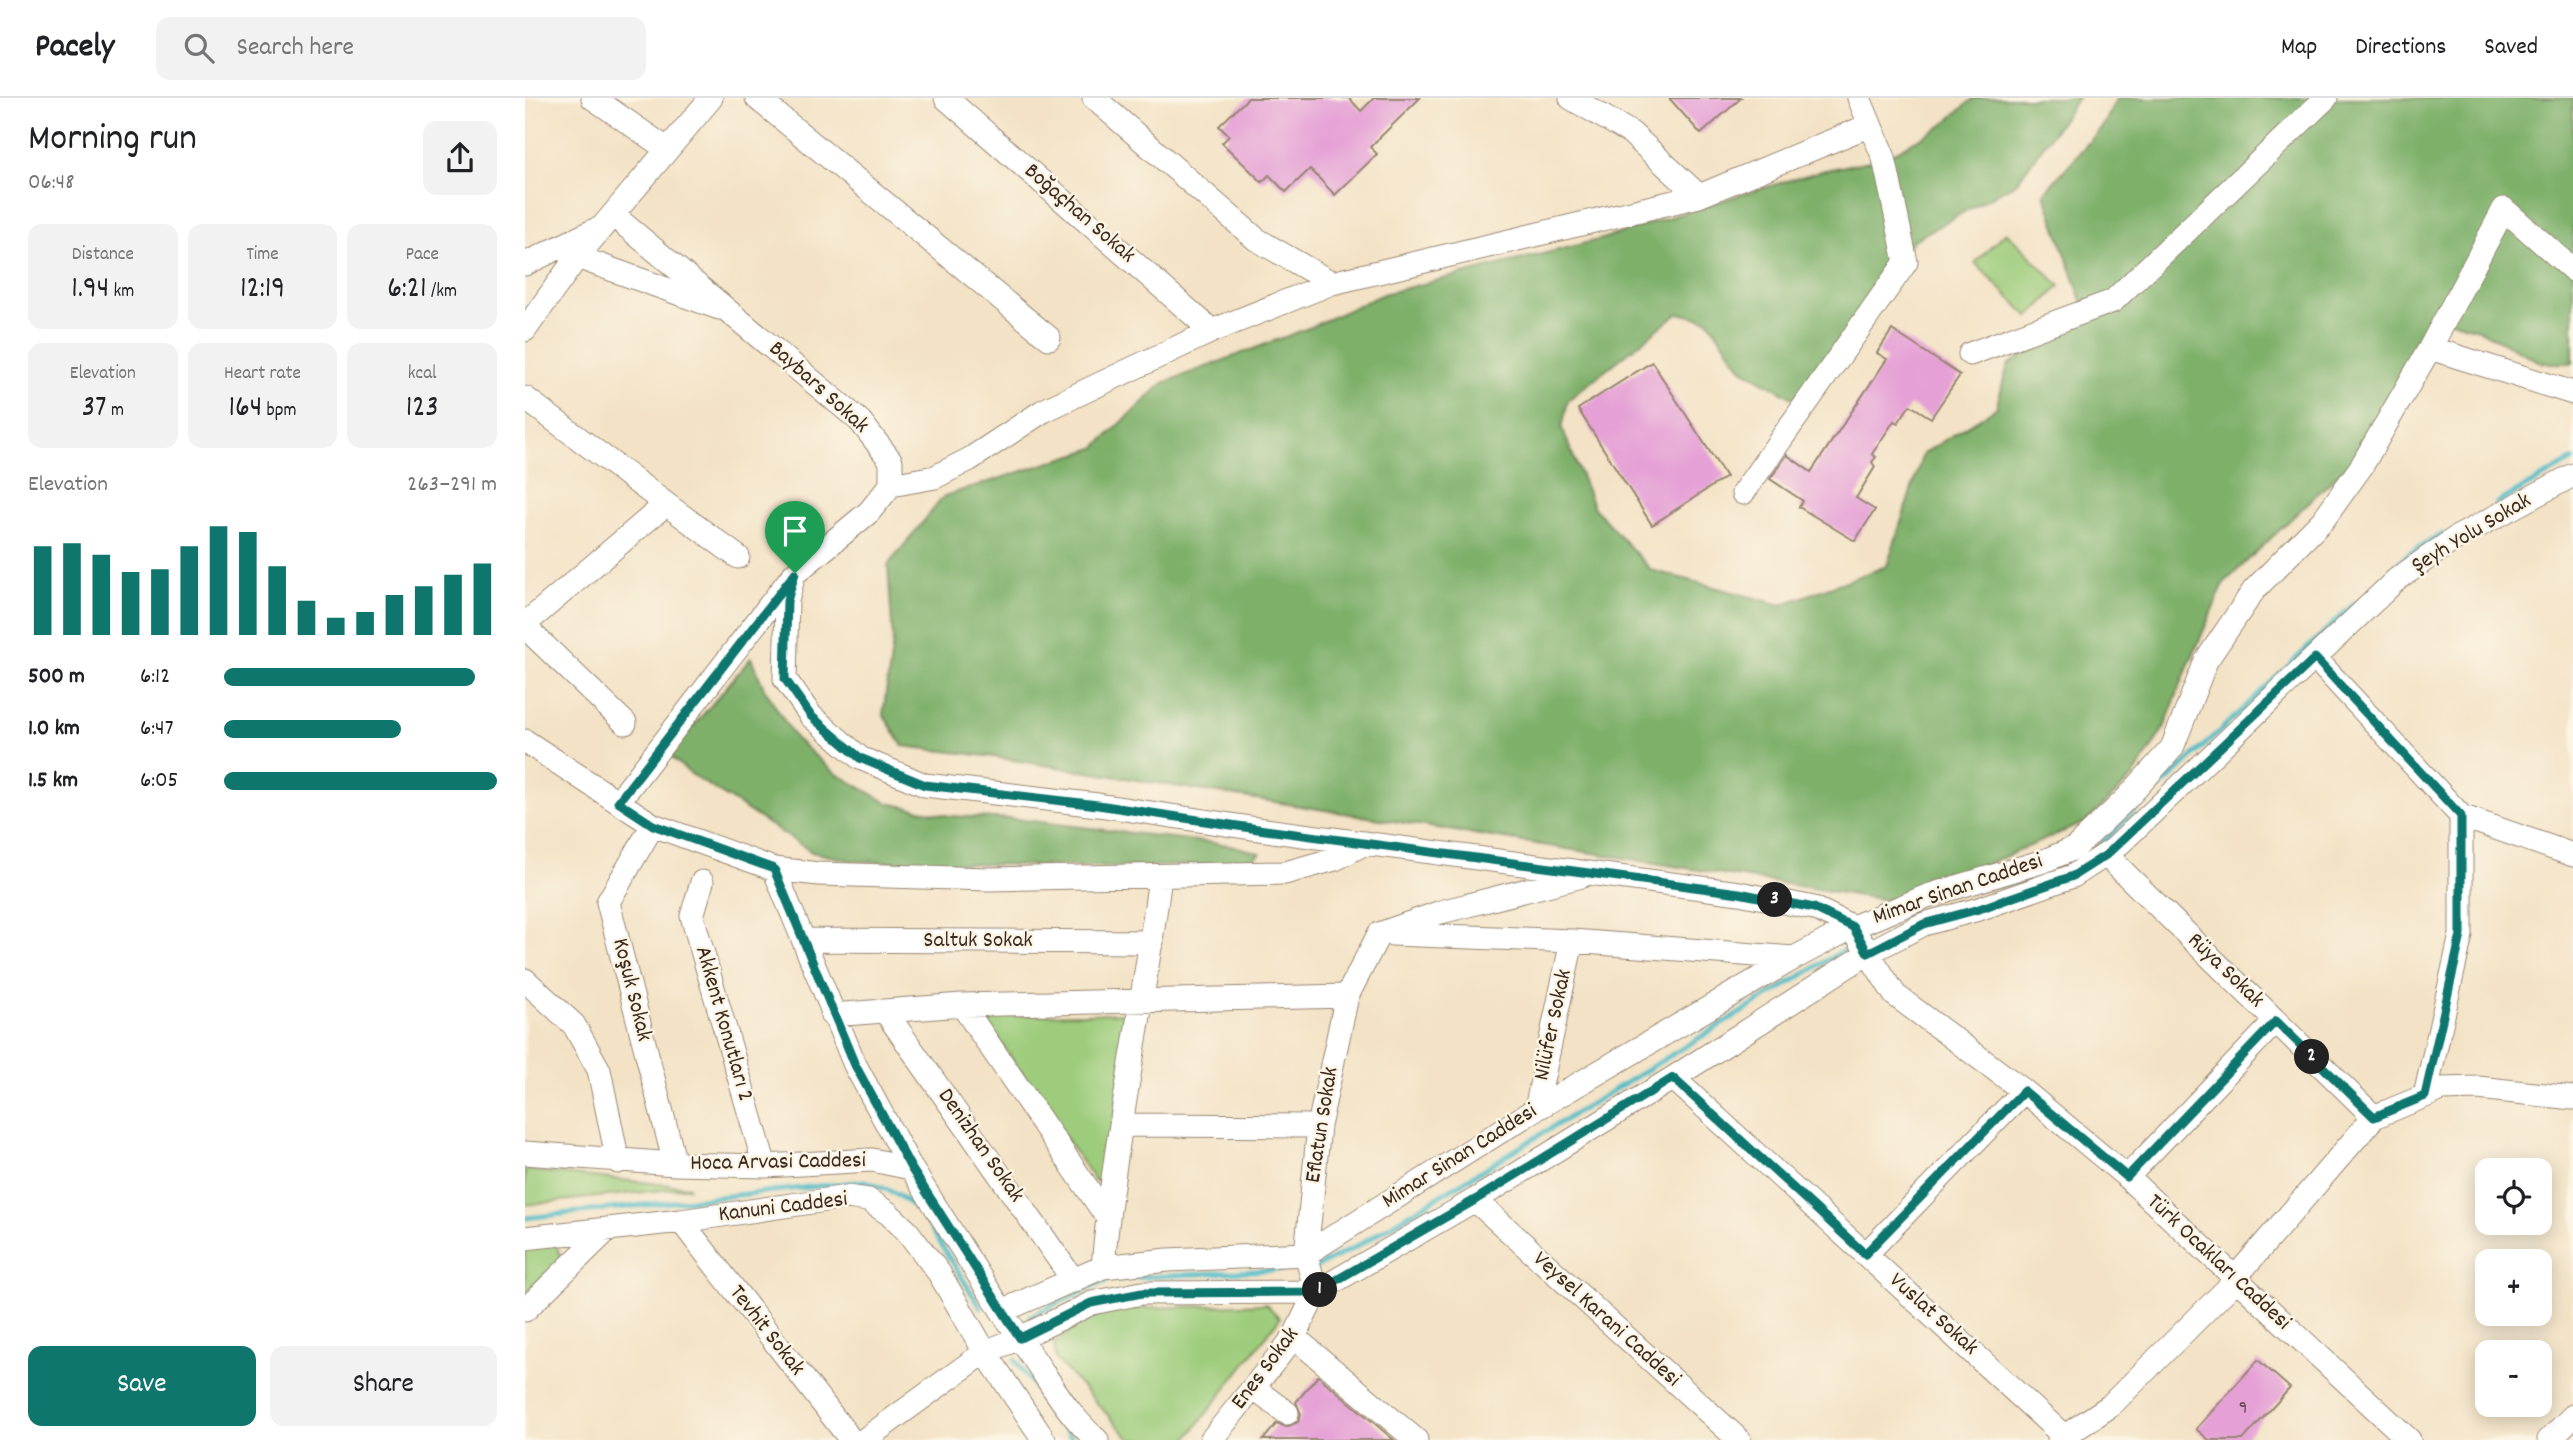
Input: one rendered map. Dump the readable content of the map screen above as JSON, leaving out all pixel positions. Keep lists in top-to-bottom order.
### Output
{
  "streets": {
    "street": [
      "Boğaçhan Sokak",
      "Baybars Sokak",
      "Şeyh Yolu Sokak",
      "Mimar Sinan Caddesi",
      "Saltuk Sokak",
      "Rüya Sokak",
      "Koşuk Sokak",
      "Akkent Konutları 2",
      "Nilüfer Sokak",
      "Eflatun Sokak",
      "Denizhan Sokak",
      "Hoca Arvasi Caddesi",
      "Kanuni Caddesi",
      "Türk Ocakları Caddesi",
      "Vuslat Sokak",
      "Veysel Karani Caddesi",
      "Tevhit Sokak",
      "Enes Sokak"
    ]
  },
  "crossings": [
    ["Şeyh Yolu Sokak", "Mimar Sinan Caddesi"],
    ["Şeyh Yolu Sokak", "Rüya Sokak"],
    ["Şeyh Yolu Sokak", "Türk Ocakları Caddesi"],
    ["Mimar Sinan Caddesi", "Nilüfer Sokak"],
    ["Mimar Sinan Caddesi", "Eflatun Sokak"],
    ["Mimar Sinan Caddesi", "Denizhan Sokak"],
    ["Mimar Sinan Caddesi", "Kanuni Caddesi"],
    ["Mimar Sinan Caddesi", "Türk Ocakları Caddesi"],
    ["Mimar Sinan Caddesi", "Vuslat Sokak"],
    ["Mimar Sinan Caddesi", "Veysel Karani Caddesi"],
    ["Mimar Sinan Caddesi", "Enes Sokak"],
    ["Koşuk Sokak", "Hoca Arvasi Caddesi"],
    ["Akkent Konutları 2", "Hoca Arvasi Caddesi"],
    ["Kanuni Caddesi", "Tevhit Sokak"]
  ],
  "house_numbers": ["9"],
  "page": {
    "header": "Pacely",
    "search": "Search here",
    "nav": ["Map", "Directions", "Saved"],
    "heading": ["Morning run", "06:48"],
    "stats": [
      ["Distance", "1.94 km"],
      ["Time", "12:19"],
      ["Pace", "6:21 /km"],
      ["Elevation", "37 m"],
      ["Heart rate", "164 bpm"],
      ["kcal", "123"]
    ],
    "chart": ["Elevation", "263–291 m"],
    "list": [
      {
        "name": "500 m",
        "note": "6:12"
      },
      {
        "name": "1.0 km",
        "note": "6:47"
      },
      {
        "name": "1.5 km",
        "note": "6:05"
      }
    ],
    "pins": ["3", "2", "1"],
    "map_buttons": ["+", "−"],
    "buttons": ["Save", "Share"]
  }
}
